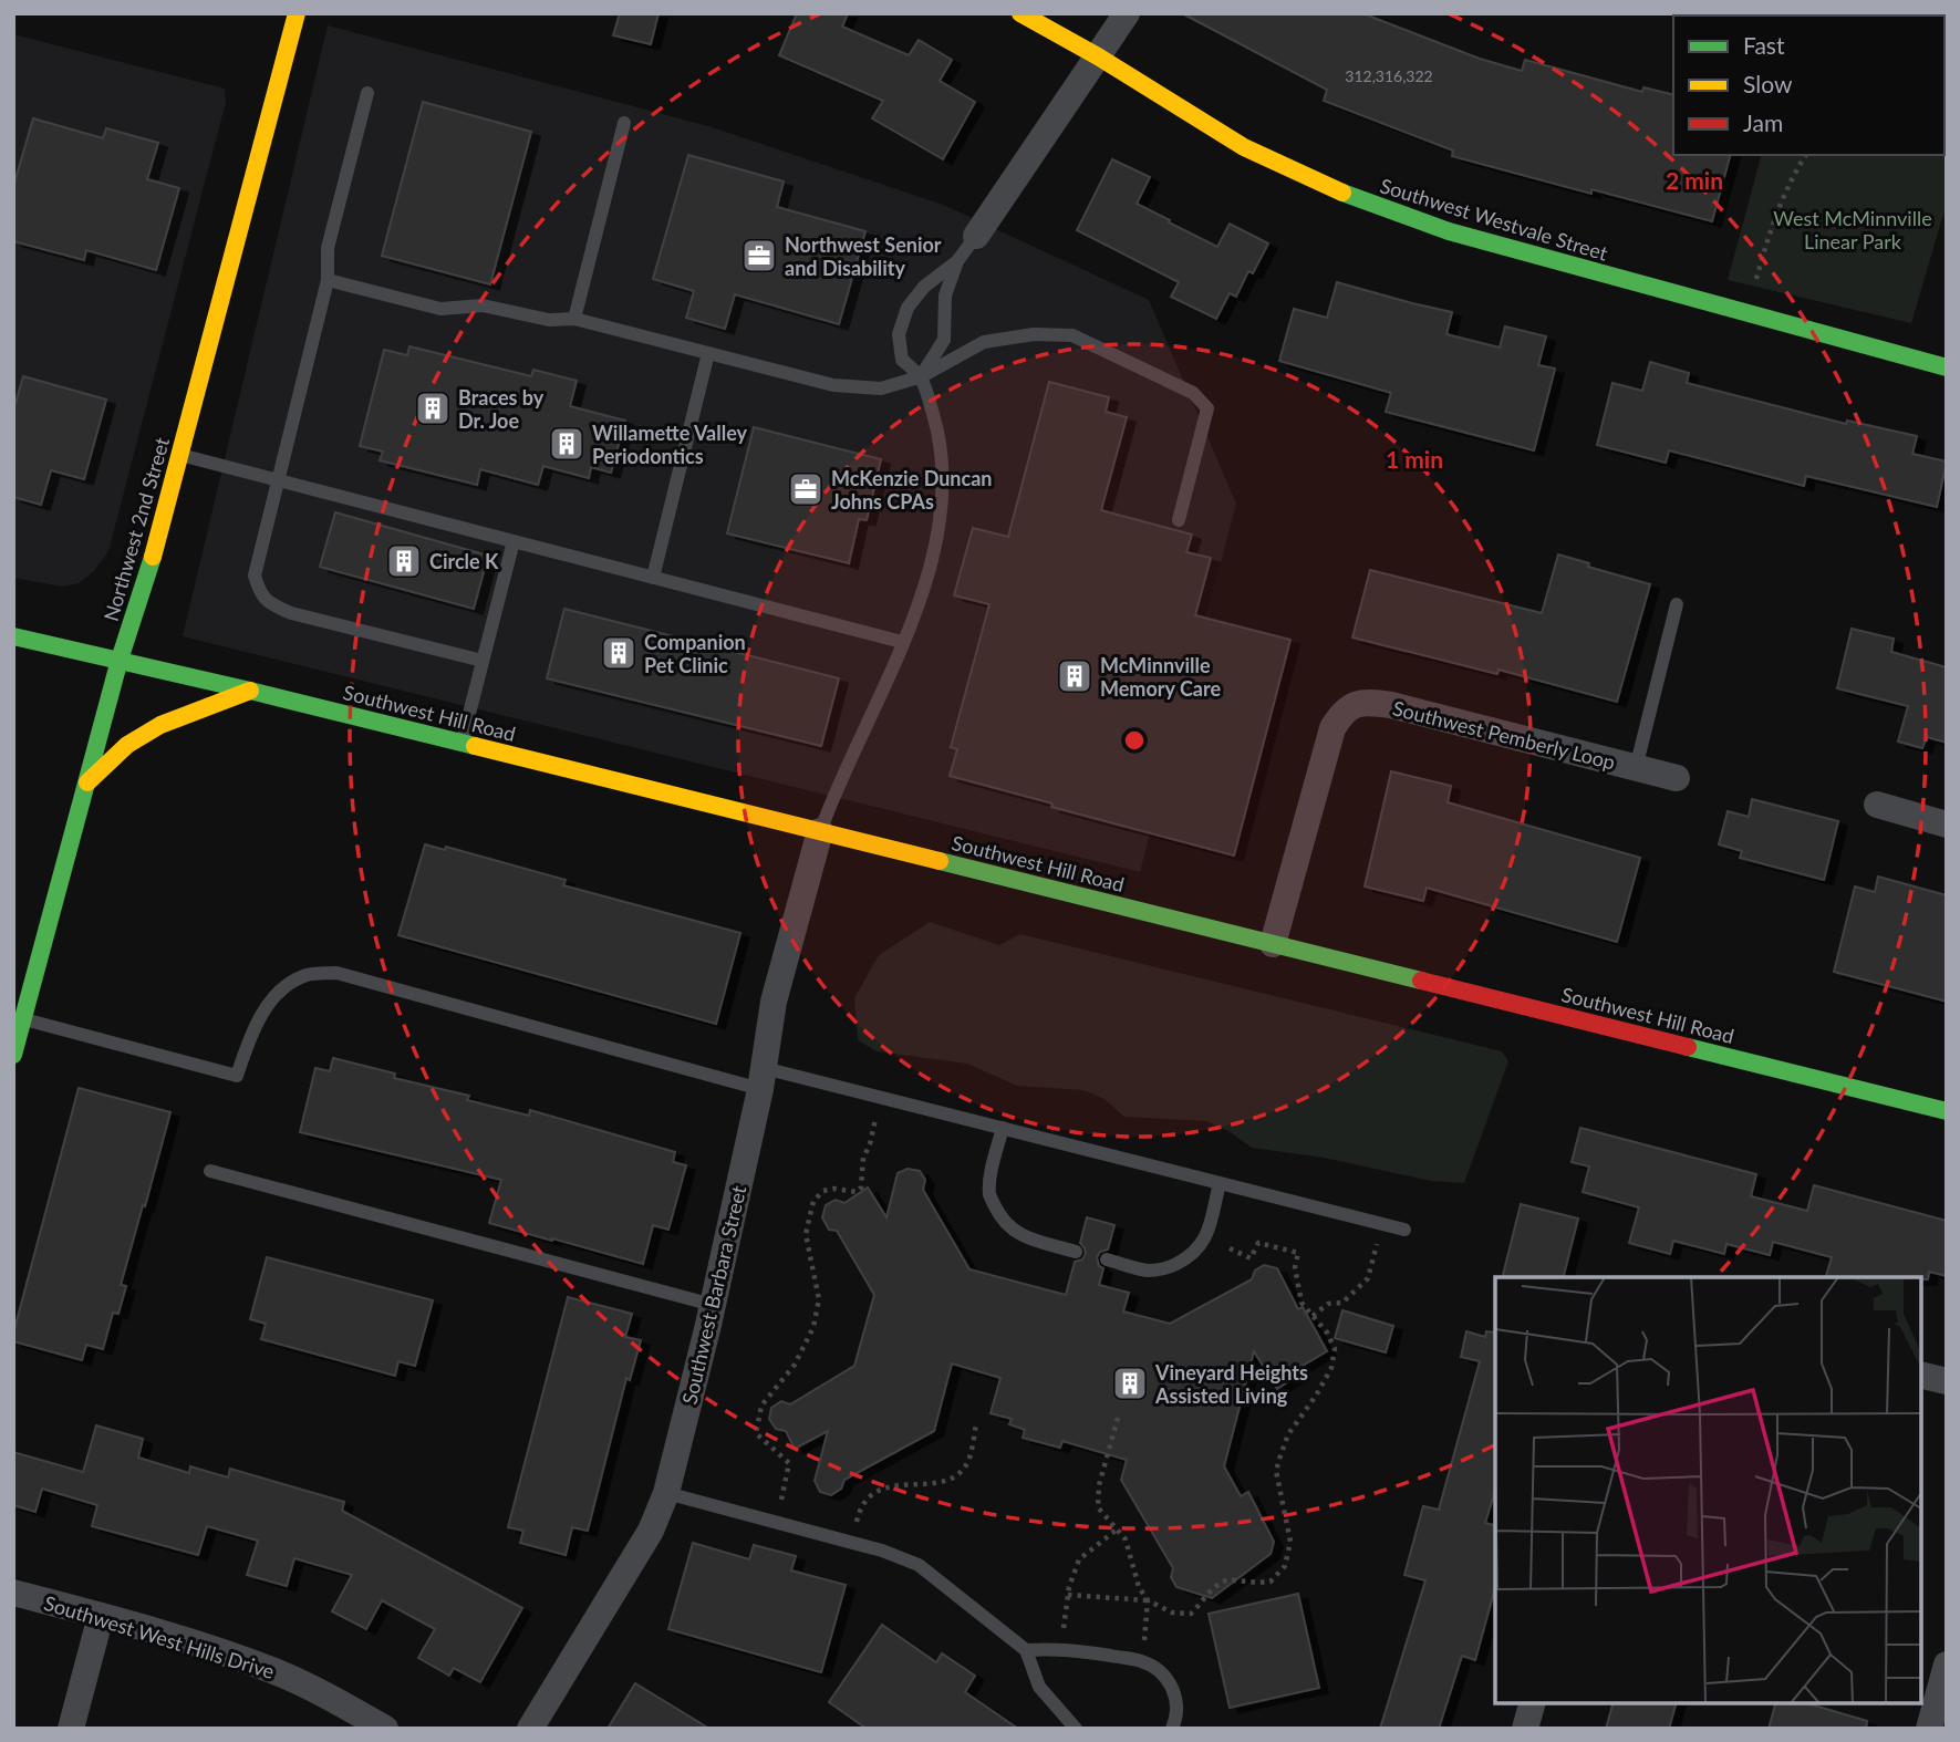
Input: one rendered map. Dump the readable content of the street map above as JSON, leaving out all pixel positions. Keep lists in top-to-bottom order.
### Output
{
  "streets": {
    "street": [
      "Southwest Westvale Street",
      "Northwest 2nd Street",
      "Southwest Hill Road",
      "Southwest Pemberly Loop",
      "Southwest Barbara Street",
      "Southwest West Hills Drive"
    ]
  },
  "crossings": [
    ["Northwest 2nd Street", "Southwest Hill Road"],
    ["Southwest Hill Road", "Southwest Pemberly Loop"],
    ["Southwest Hill Road", "Southwest Barbara Street"]
  ],
  "parks": ["West McMinnville Linear Park"],
  "places": {
    "office": ["Northwest Senior and Disability", "McKenzie Duncan Johns CPAs"],
    "building": [
      "Braces by Dr. Joe",
      "Willamette Valley Periodontics",
      "Circle K",
      "Companion Pet Clinic",
      "McMinnville Memory Care",
      "Vineyard Heights Assisted Living"
    ]
  },
  "house_numbers": ["312,316,322"],
  "legend": ["Fast", "Slow", "Jam"],
  "rings": ["2 min", "1 min"]
}
